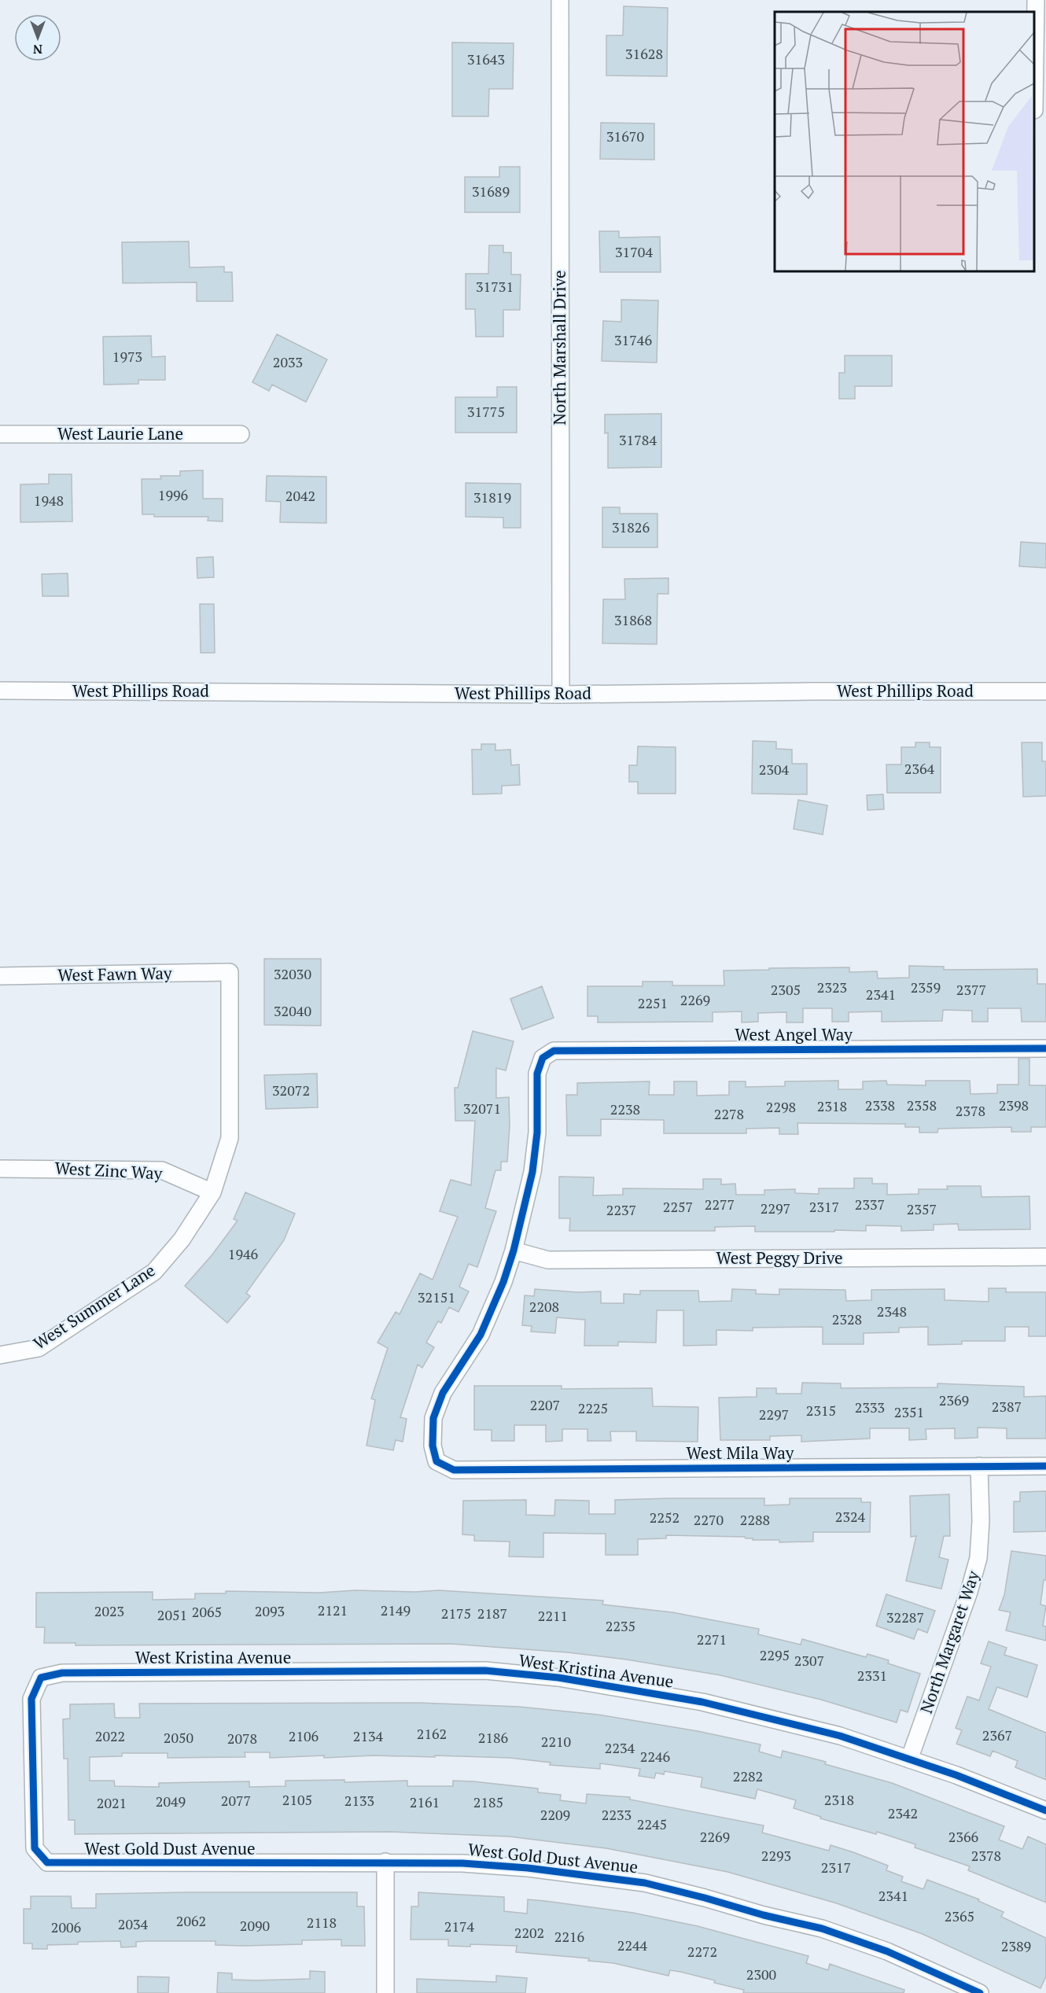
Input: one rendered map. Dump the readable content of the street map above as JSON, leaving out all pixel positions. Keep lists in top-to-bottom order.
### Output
{
  "streets": {
    "street": [
      "North Marshall Drive",
      "West Laurie Lane",
      "West Phillips Road",
      "West Fawn Way",
      "West Angel Way",
      "West Zinc Way",
      "West Peggy Drive",
      "West Summer Lane",
      "West Mila Way",
      "North Margaret Way",
      "West Kristina Avenue",
      "West Gold Dust Avenue"
    ]
  },
  "crossings": [
    ["North Marshall Drive", "West Phillips Road"],
    ["West Fawn Way", "West Summer Lane"],
    ["West Angel Way", "West Peggy Drive"],
    ["West Angel Way", "West Mila Way"],
    ["West Zinc Way", "West Summer Lane"],
    ["West Peggy Drive", "West Mila Way"],
    ["West Mila Way", "North Margaret Way"],
    ["North Margaret Way", "West Kristina Avenue"],
    ["West Kristina Avenue", "West Gold Dust Avenue"]
  ],
  "house_numbers": [
    "31628",
    "31643",
    "31670",
    "31689",
    "31704",
    "31731",
    "31746",
    "1973",
    "2033",
    "31775",
    "31784",
    "1996",
    "2042",
    "31819",
    "1948",
    "31826",
    "31868",
    "2364",
    "2304",
    "32030",
    "2323",
    "2359",
    "2305",
    "2377",
    "2341",
    "2269",
    "2251",
    "32040",
    "32072",
    "2338",
    "2358",
    "2398",
    "2318",
    "2298",
    "32071",
    "2238",
    "2378",
    "2278",
    "2277",
    "2337",
    "2257",
    "2317",
    "2297",
    "2357",
    "2237",
    "1946",
    "32151",
    "2208",
    "2348",
    "2328",
    "2369",
    "2207",
    "2387",
    "2333",
    "2225",
    "2315",
    "2351",
    "2297",
    "2324",
    "2252",
    "2270",
    "2288",
    "2121",
    "2149",
    "2023",
    "2093",
    "2065",
    "2175",
    "2187",
    "2051",
    "2211",
    "32287",
    "2235",
    "2271",
    "2295",
    "2307",
    "2331",
    "2162",
    "2367",
    "2022",
    "2106",
    "2134",
    "2050",
    "2186",
    "2078",
    "2210",
    "2234",
    "2246",
    "2282",
    "2105",
    "2318",
    "2077",
    "2133",
    "2049",
    "2161",
    "2185",
    "2021",
    "2342",
    "2209",
    "2233",
    "2245",
    "2269",
    "2366",
    "2293",
    "2378",
    "2317",
    "2341",
    "2365",
    "2062",
    "2118",
    "2034",
    "2090",
    "2174",
    "2006",
    "2202",
    "2216",
    "2244",
    "2389",
    "2272",
    "2300"
  ],
  "north": "bottom"
}
